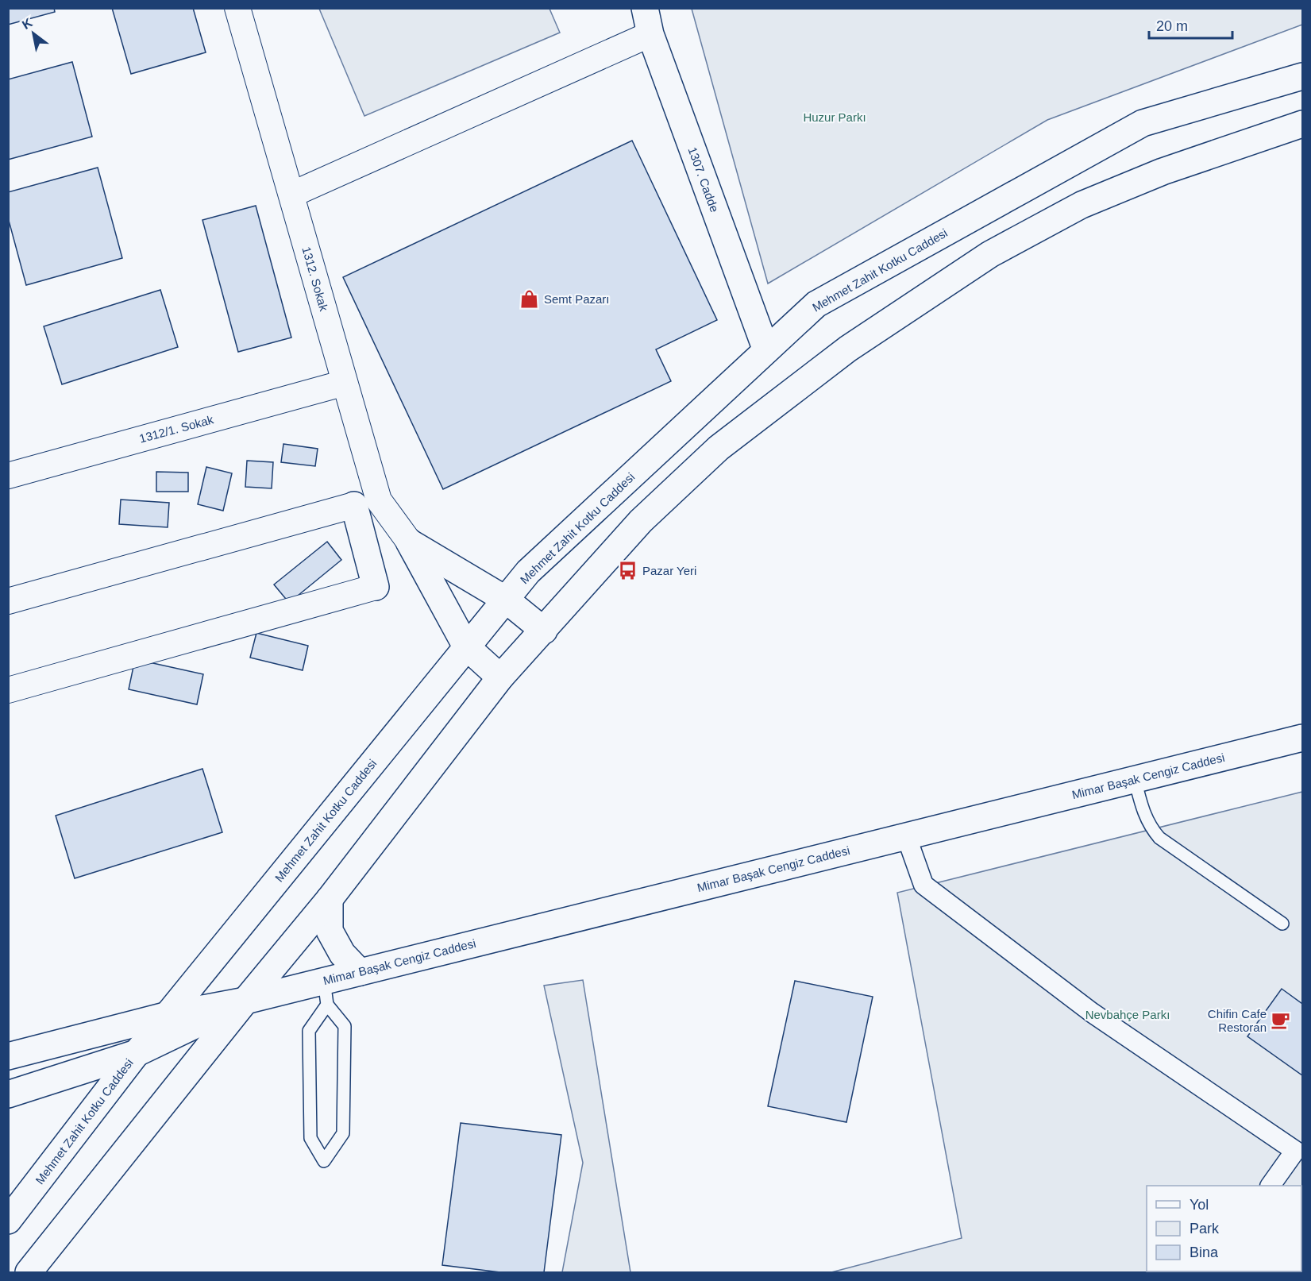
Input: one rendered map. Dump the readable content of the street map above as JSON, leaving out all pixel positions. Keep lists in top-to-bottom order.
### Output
{
  "streets": {
    "main road": ["1307. Cadde", "Mehmet Zahit Kotku Caddesi", "Mimar Başak Cengiz Caddesi"],
    "street": ["1312. Sokak", "1312/1. Sokak"]
  },
  "crossings": [
    ["1307. Cadde", "Mehmet Zahit Kotku Caddesi"],
    ["Mehmet Zahit Kotku Caddesi", "Mimar Başak Cengiz Caddesi"],
    ["1312. Sokak", "1312/1. Sokak"]
  ],
  "parks": ["Huzur Parkı", "Nevbahçe Parkı"],
  "places": {
    "shop": ["Semt Pazarı"],
    "bus stop": ["Pazar Yeri"],
    "cafe": ["Chifin Cafe Restoran"]
  },
  "legend": ["Yol", "Park", "Bina"],
  "scale_bar": "20 m",
  "north": "top left"
}
